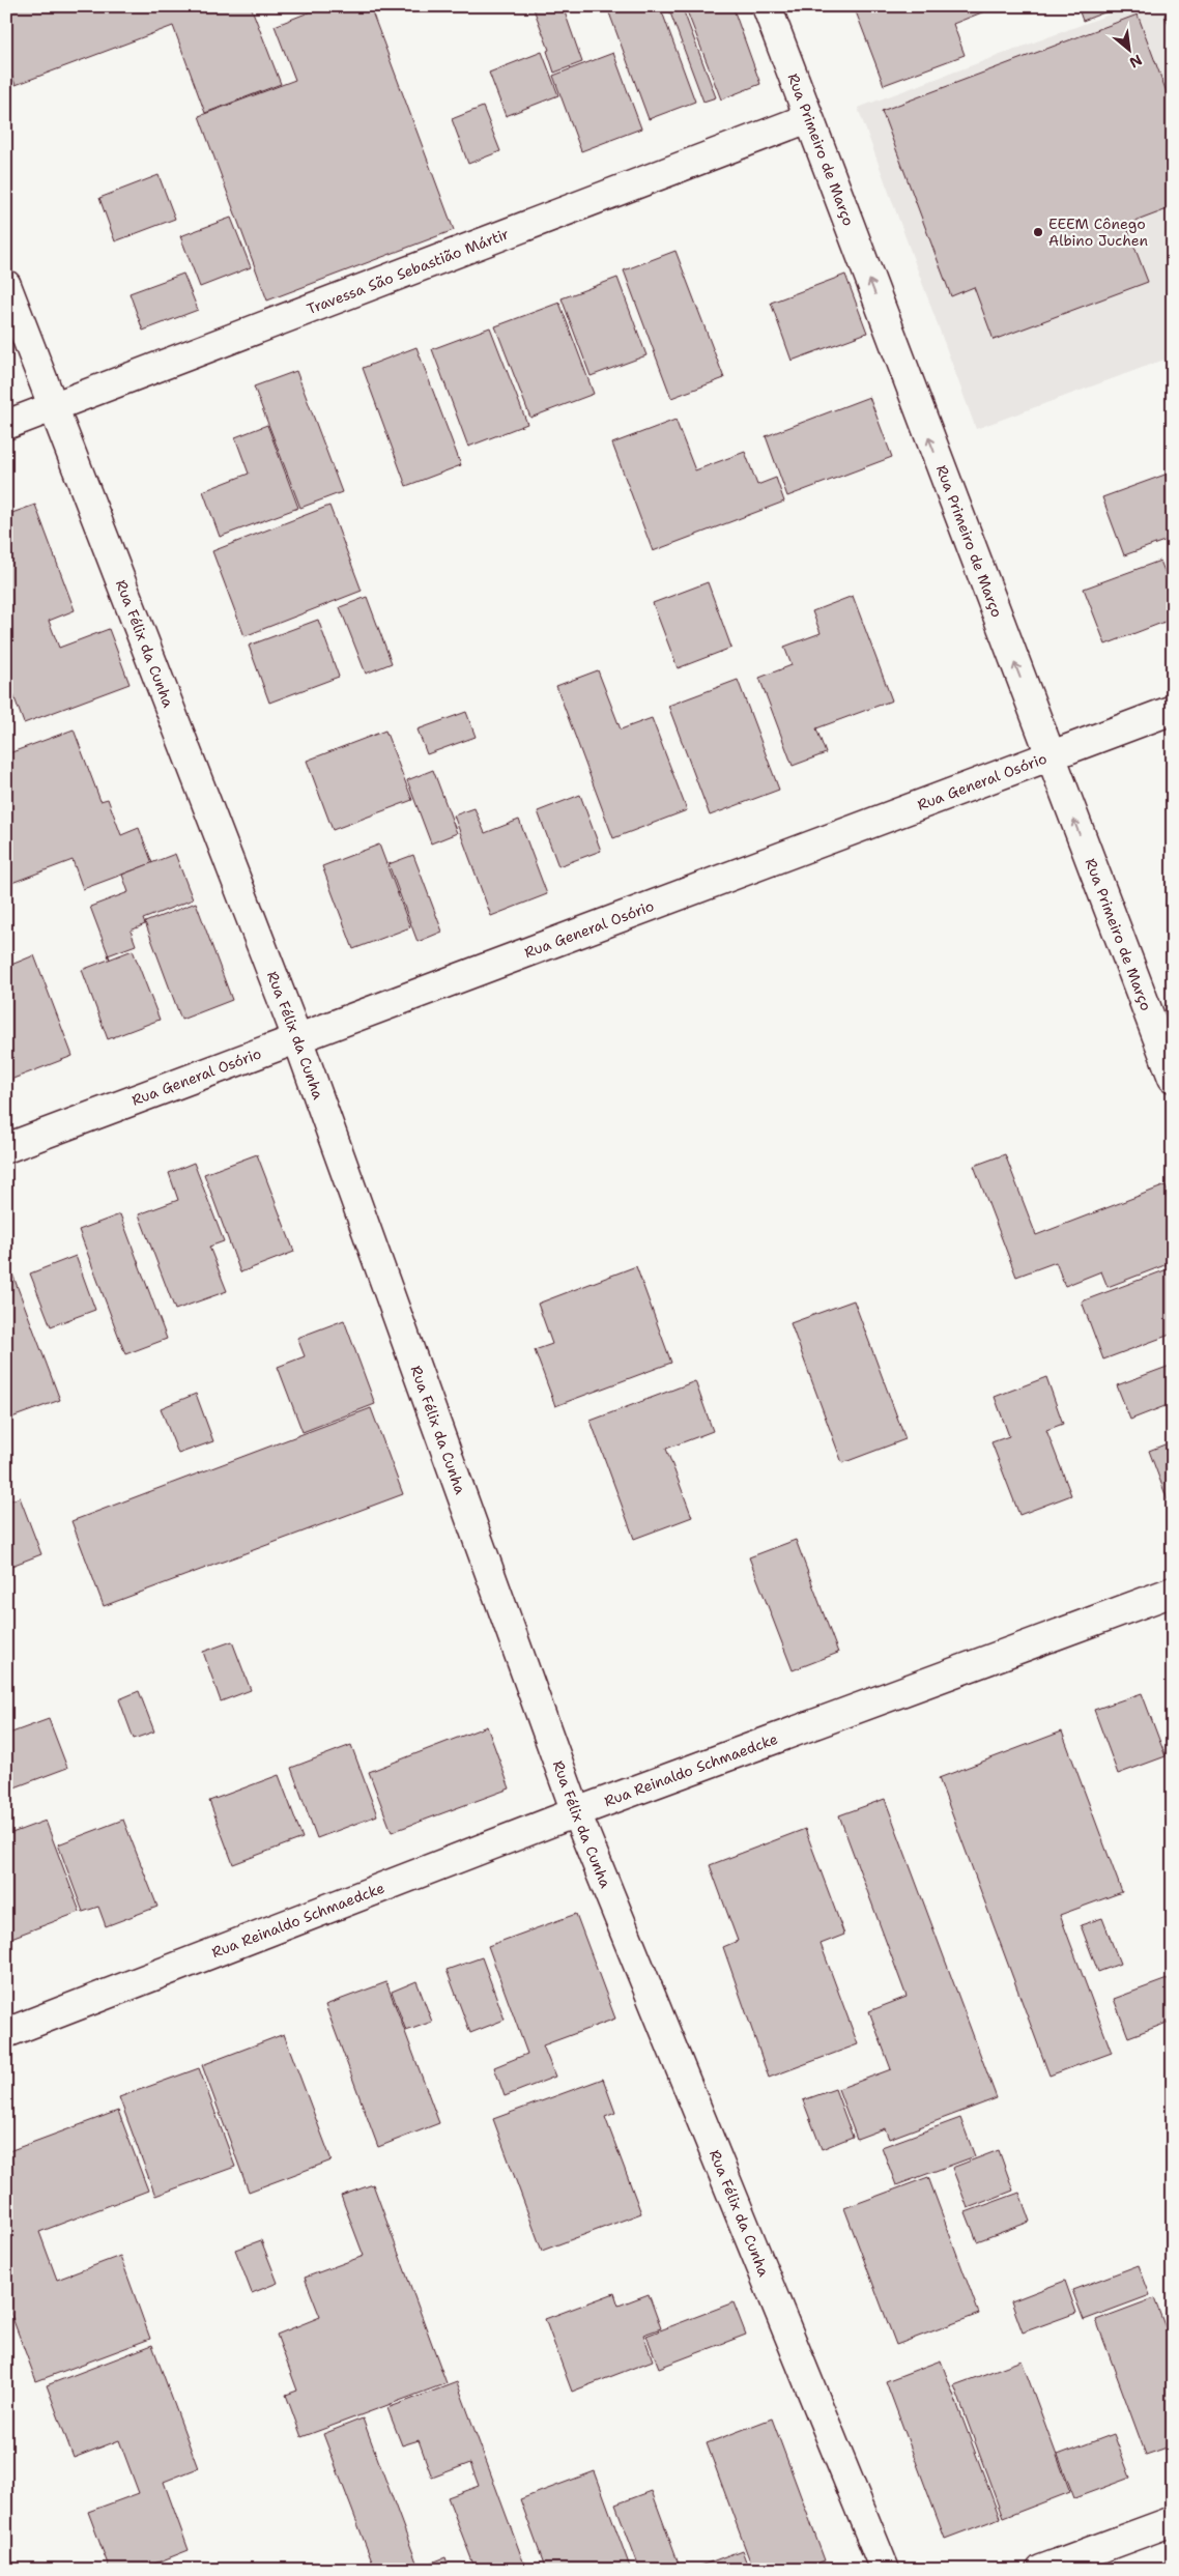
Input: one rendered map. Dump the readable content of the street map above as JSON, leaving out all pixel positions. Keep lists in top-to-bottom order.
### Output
{
  "streets": {
    "street": [
      "Rua Primeiro de Março",
      "Travessa São Sebastião Mártir",
      "Rua Félix da Cunha",
      "Rua General Osório",
      "Rua Reinaldo Schmaedcke"
    ]
  },
  "crossings": [
    ["Rua Primeiro de Março", "Travessa São Sebastião Mártir"],
    ["Rua Primeiro de Março", "Rua General Osório"],
    ["Travessa São Sebastião Mártir", "Rua Félix da Cunha"],
    ["Rua Félix da Cunha", "Rua General Osório"],
    ["Rua Félix da Cunha", "Rua Reinaldo Schmaedcke"]
  ],
  "one_way": ["Rua Primeiro de Março"],
  "places": ["EEEM Cônego Albino Juchen"],
  "north": "bottom right"
}
